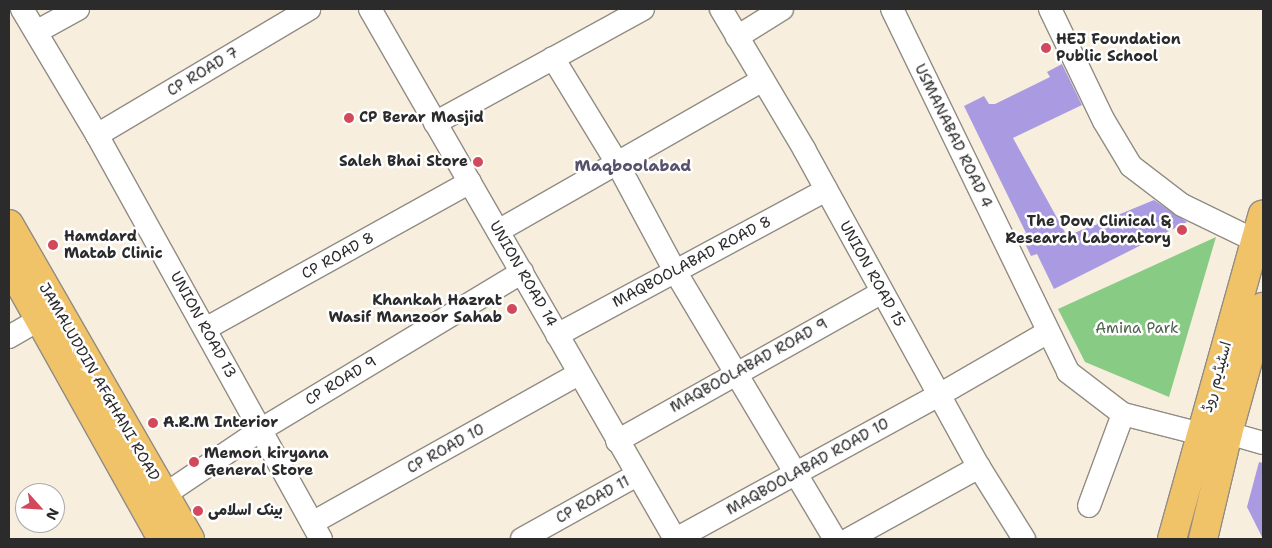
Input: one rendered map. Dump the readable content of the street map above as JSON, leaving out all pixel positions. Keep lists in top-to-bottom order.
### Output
{
  "streets": {
    "main road": ["اسٹیڈیم روڈ", "JAMALUDDIN AFGHANI ROAD"],
    "street": [
      "CP ROAD 7",
      "USMANABAD ROAD 4",
      "CP ROAD 8",
      "MAQBOOLABAD ROAD 8",
      "UNION ROAD 14",
      "UNION ROAD 15",
      "UNION ROAD 13",
      "MAQBOOLABAD ROAD 9",
      "CP ROAD 9",
      "CP ROAD 10",
      "MAQBOOLABAD ROAD 10",
      "CP ROAD 11"
    ]
  },
  "crossings": [
    ["CP ROAD 7", "UNION ROAD 13"],
    ["USMANABAD ROAD 4", "اسٹیڈیم روڈ"],
    ["USMANABAD ROAD 4", "MAQBOOLABAD ROAD 10"],
    ["CP ROAD 8", "UNION ROAD 14"],
    ["CP ROAD 8", "UNION ROAD 13"],
    ["MAQBOOLABAD ROAD 8", "UNION ROAD 14"],
    ["MAQBOOLABAD ROAD 8", "UNION ROAD 15"],
    ["UNION ROAD 14", "MAQBOOLABAD ROAD 9"],
    ["UNION ROAD 14", "CP ROAD 9"],
    ["UNION ROAD 14", "CP ROAD 10"],
    ["UNION ROAD 14", "MAQBOOLABAD ROAD 10"],
    ["UNION ROAD 14", "CP ROAD 11"],
    ["UNION ROAD 15", "MAQBOOLABAD ROAD 9"],
    ["UNION ROAD 15", "MAQBOOLABAD ROAD 10"],
    ["UNION ROAD 13", "CP ROAD 9"],
    ["UNION ROAD 13", "CP ROAD 10"],
    ["CP ROAD 9", "JAMALUDDIN AFGHANI ROAD"]
  ],
  "districts": ["Maqboolabad"],
  "parks": ["Amina Park"],
  "places": [
    "HEJ Foundation Public School",
    "CP Berar Masjid",
    "Saleh Bhai Store",
    "The Dow Clinical & Research Laboratory",
    "Hamdard Matab Clinic",
    "Khankah Hazrat Wasif Manzoor Sahab",
    "A.R.M Interior",
    "Memon kiryana General Store",
    "بینک اسلامی"
  ],
  "north": "bottom right"
}
